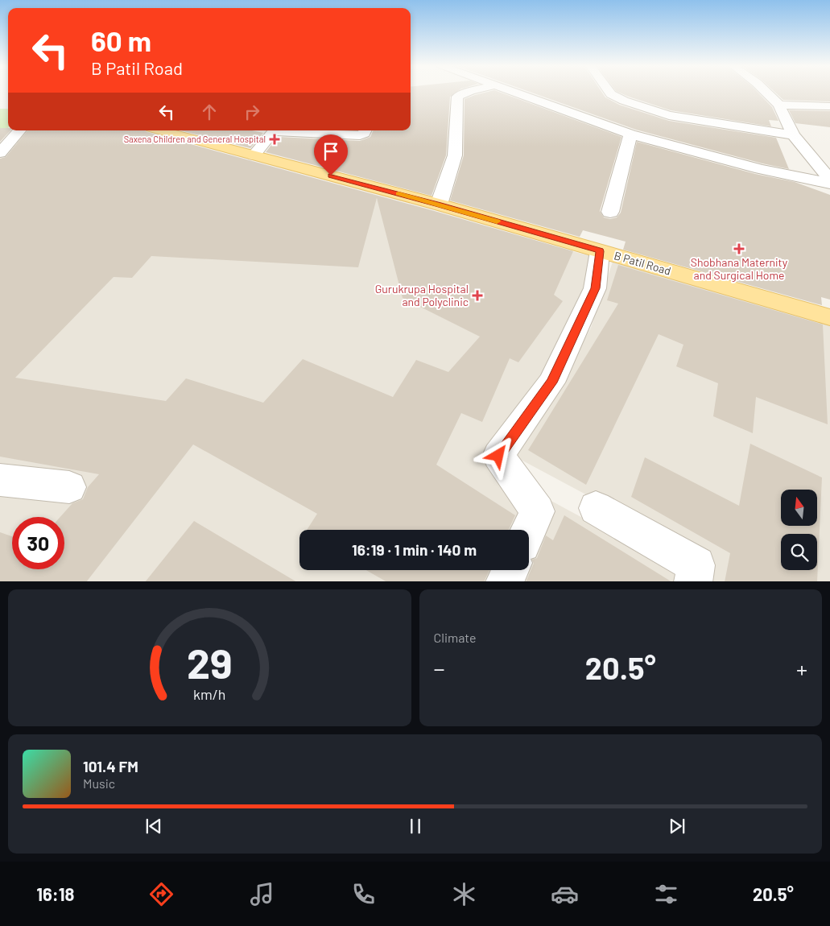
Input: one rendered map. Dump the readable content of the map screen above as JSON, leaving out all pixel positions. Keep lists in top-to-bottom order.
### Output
{
  "streets": {
    "main road": ["B Patil Road"]
  },
  "places": {
    "health": ["Saxena Children and General Hospital", "Shobhana Maternity and Surgical Home", "Gurukrupa Hospital and Polyclinic"]
  },
  "north": "top",
  "page": {
    "turn": ["60 m", "B Patil Road"],
    "limit": "30",
    "trip": "16:19 · 1 min · 140 m",
    "tile": "Climate",
    "heat": ["−", "20.5°", "+"],
    "song": ["101.4 FM", "Music"],
    "tabs": ["16:18", "20.5°"],
    "gauge": ["29", "km/h"]
  }
}
